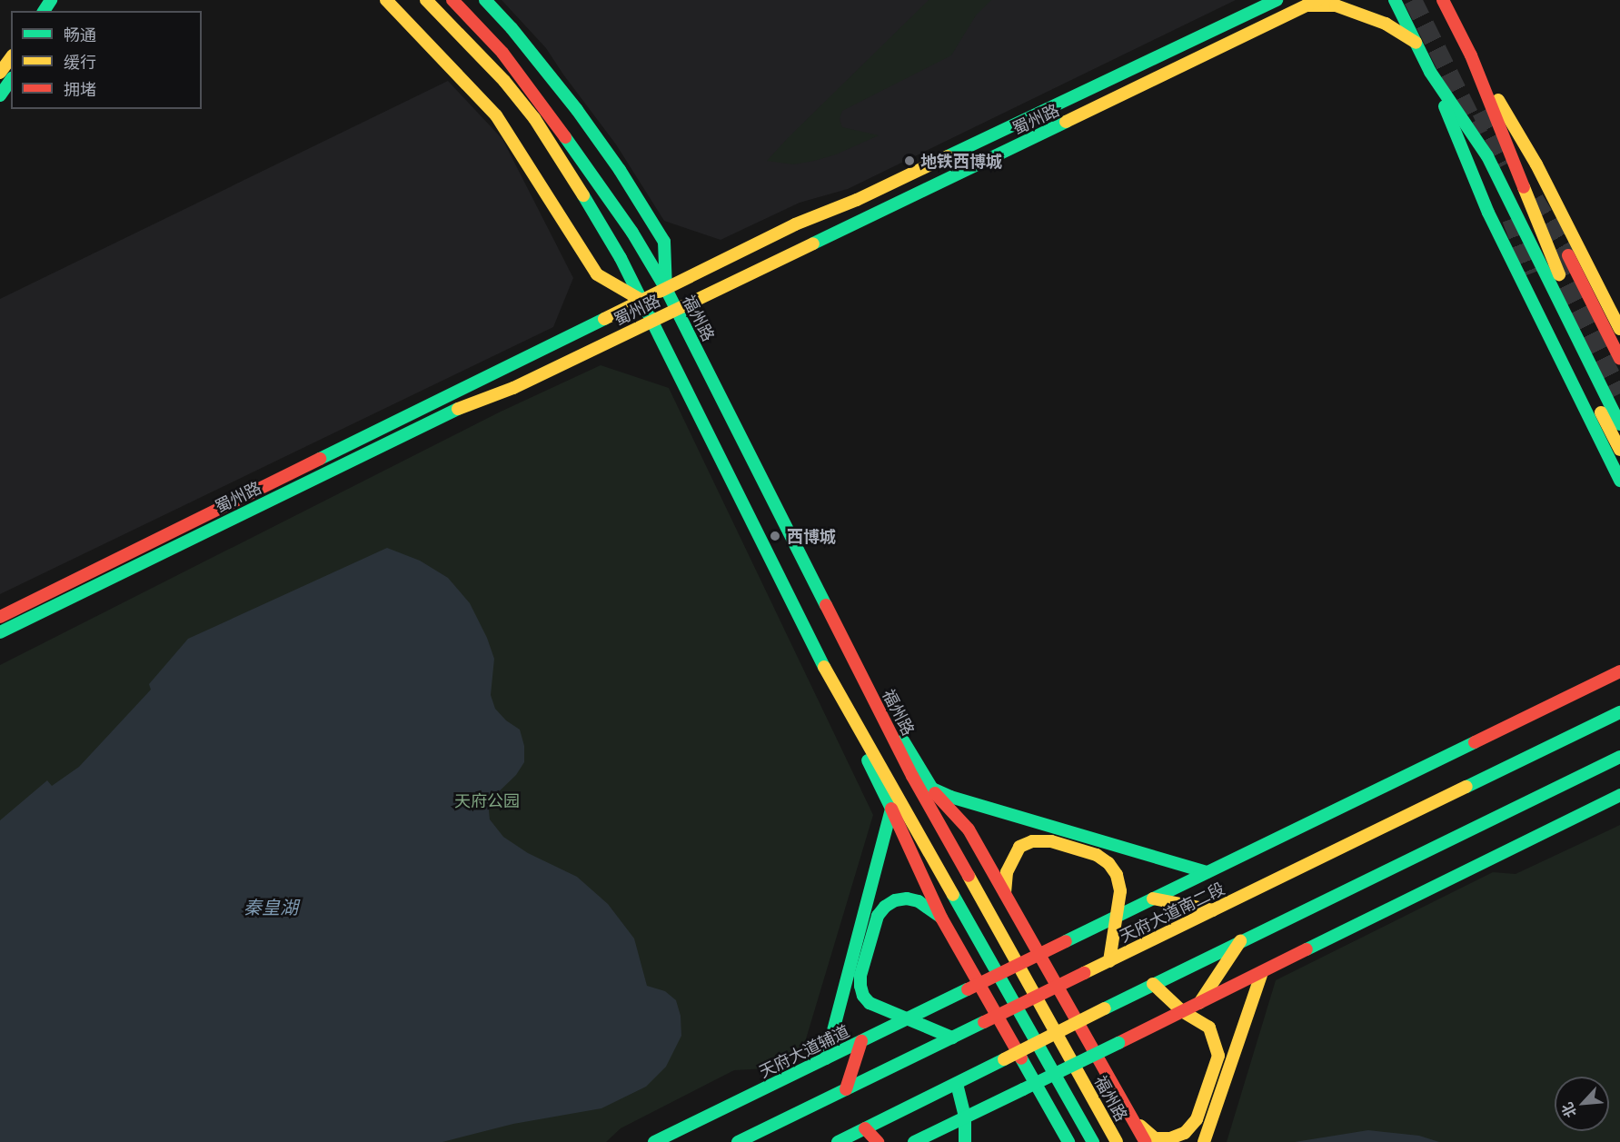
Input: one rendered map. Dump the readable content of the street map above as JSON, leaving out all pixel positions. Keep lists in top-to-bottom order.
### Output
{
  "streets": {
    "main road": [
      "蜀州路",
      "福州路",
      "天府大道南二段",
      "天府大道辅道"
    ]
  },
  "crossings": [
    ["蜀州路", "福州路"]
  ],
  "water": ["秦皇湖"],
  "parks": ["天府公园"],
  "places": ["地铁西博城", "西博城"],
  "legend": ["畅通", "缓行", "拥堵"],
  "north": "bottom left"
}
